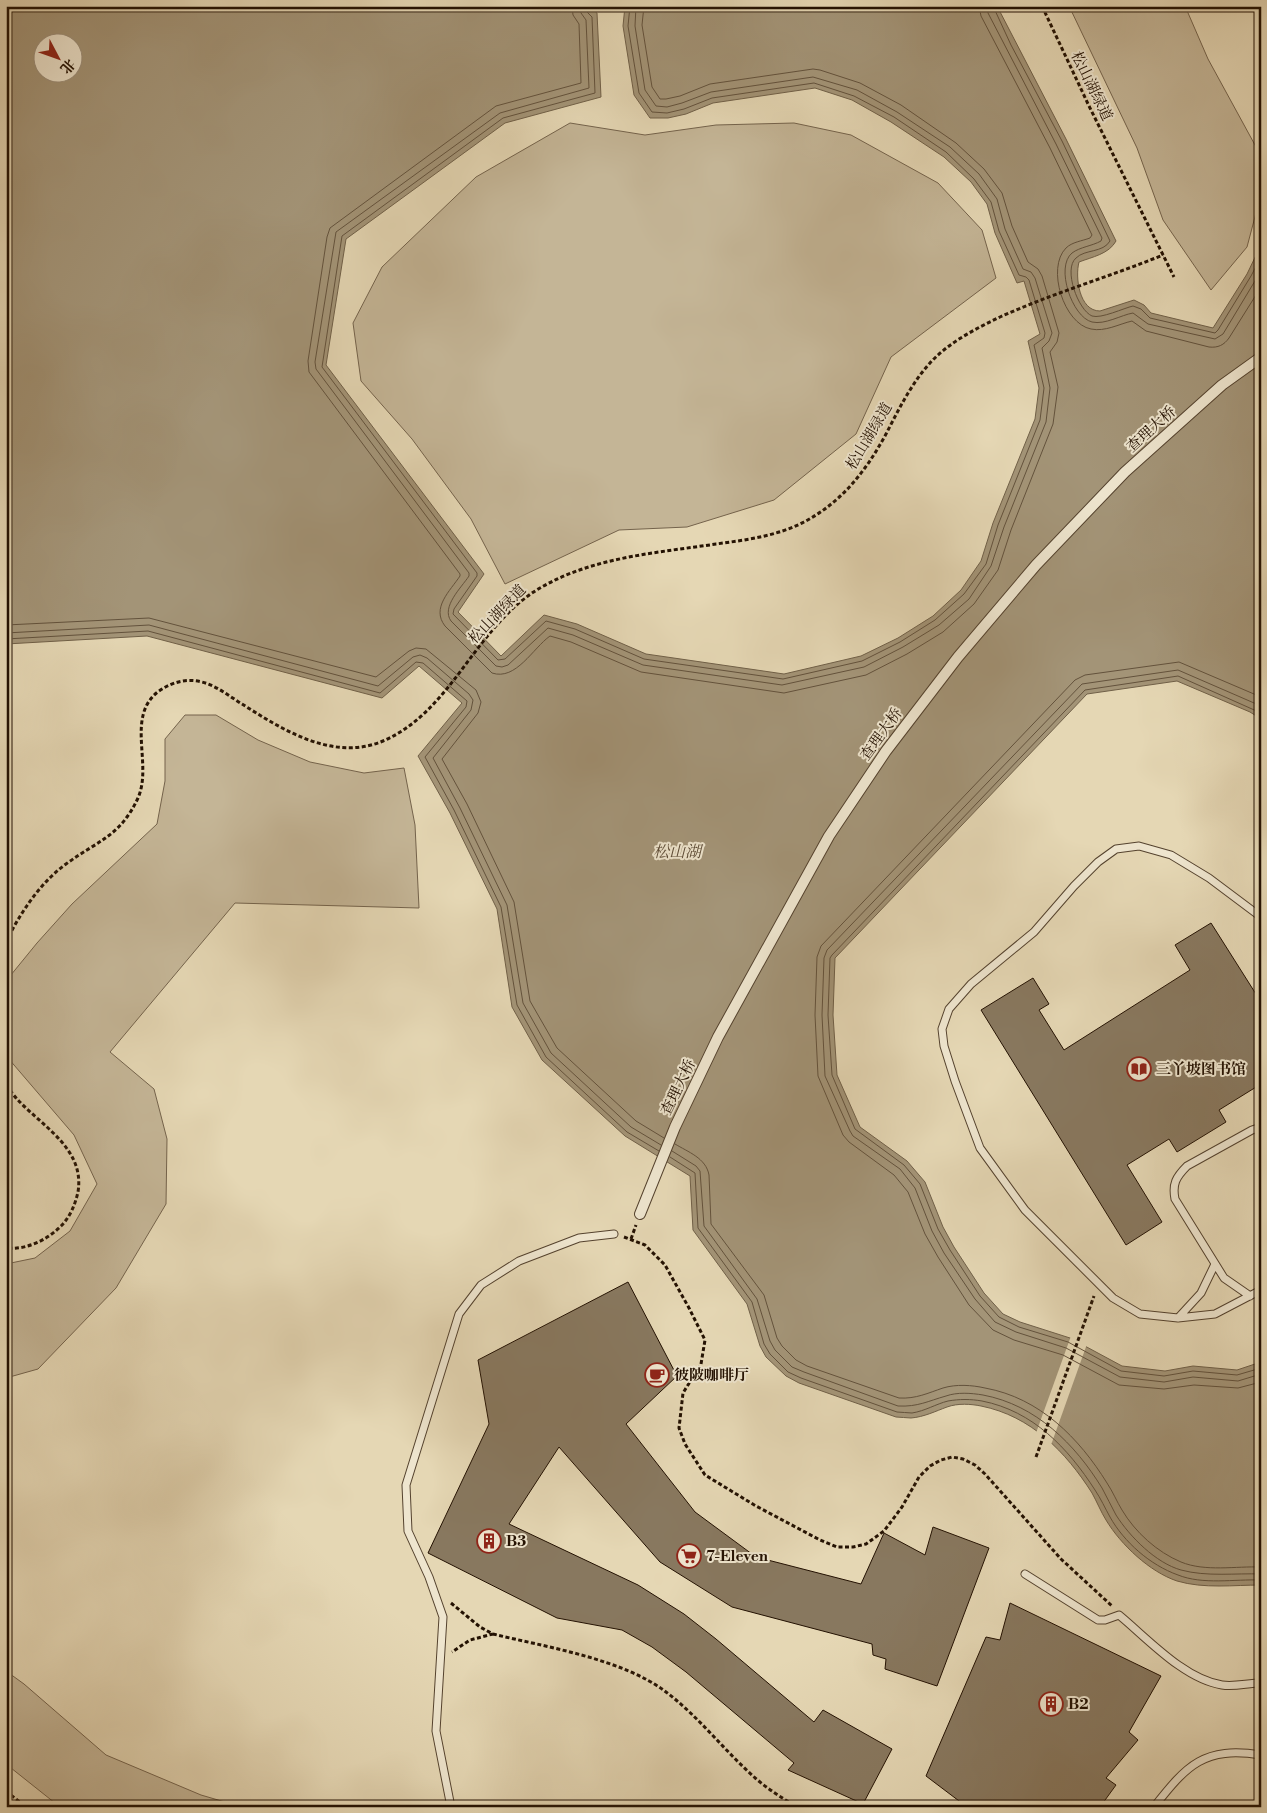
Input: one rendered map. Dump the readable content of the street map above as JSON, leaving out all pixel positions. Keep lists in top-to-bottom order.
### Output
{
  "streets": {
    "street": ["查理大桥"],
    "path": ["松山湖绿道"]
  },
  "water": ["松山湖"],
  "places": {
    "library": ["三丫坡图书馆"],
    "cafe": ["彼陂咖啡厅"],
    "building": ["B3", "B2"],
    "supermarket": ["7-Eleven"]
  },
  "north": "bottom right"
}
